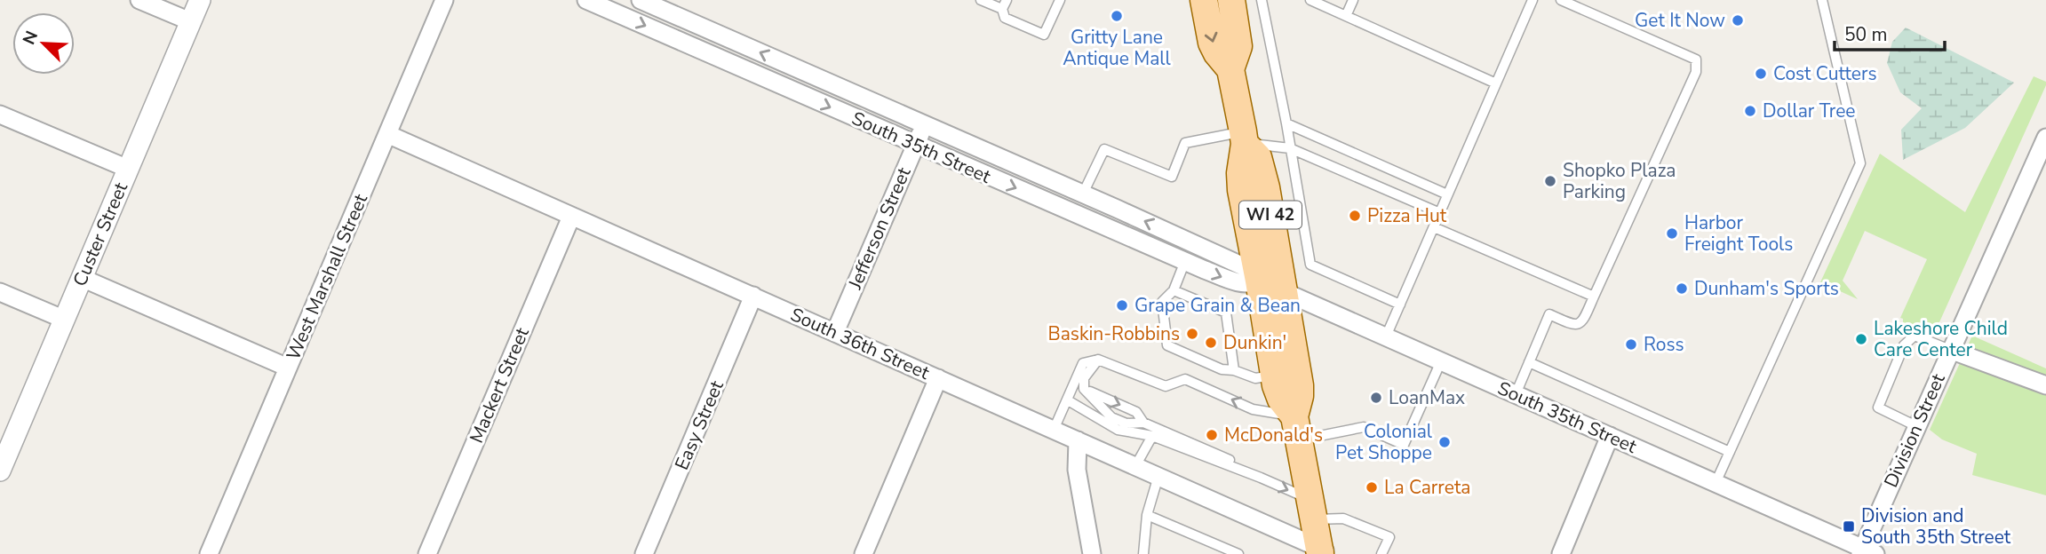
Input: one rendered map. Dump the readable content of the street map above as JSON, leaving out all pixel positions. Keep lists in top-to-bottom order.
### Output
{
  "streets": {
    "main road": ["WI 42"],
    "street": [
      "South 35th Street",
      "Jefferson Street",
      "Custer Street",
      "West Marshall Street",
      "South 36th Street",
      "Mackert Street",
      "Easy Street",
      "Division Street"
    ]
  },
  "crossings": [
    ["South 35th Street", "WI 42"],
    ["South 35th Street", "Jefferson Street"],
    ["South 35th Street", "Division Street"],
    ["WI 42", "South 36th Street"],
    ["Jefferson Street", "South 36th Street"],
    ["West Marshall Street", "South 36th Street"],
    ["South 36th Street", "Mackert Street"],
    ["South 36th Street", "Easy Street"]
  ],
  "places": {
    "other": [
      "Gritty Lane Antique Mall",
      "Get It Now",
      "Cost Cutters",
      "Dollar Tree",
      "Shopko Plaza Parking",
      "Pizza Hut",
      "Harbor Freight Tools",
      "Dunham's Sports",
      "Grape Grain & Bean",
      "Baskin-Robbins",
      "Lakeshore Child Care Center",
      "Dunkin'",
      "Ross",
      "LoanMax",
      "McDonald's",
      "Colonial Pet Shoppe",
      "La Carreta"
    ],
    "transit": ["Division and South 35th Street"]
  },
  "scale_bar": "50 m",
  "north": "top left"
}
